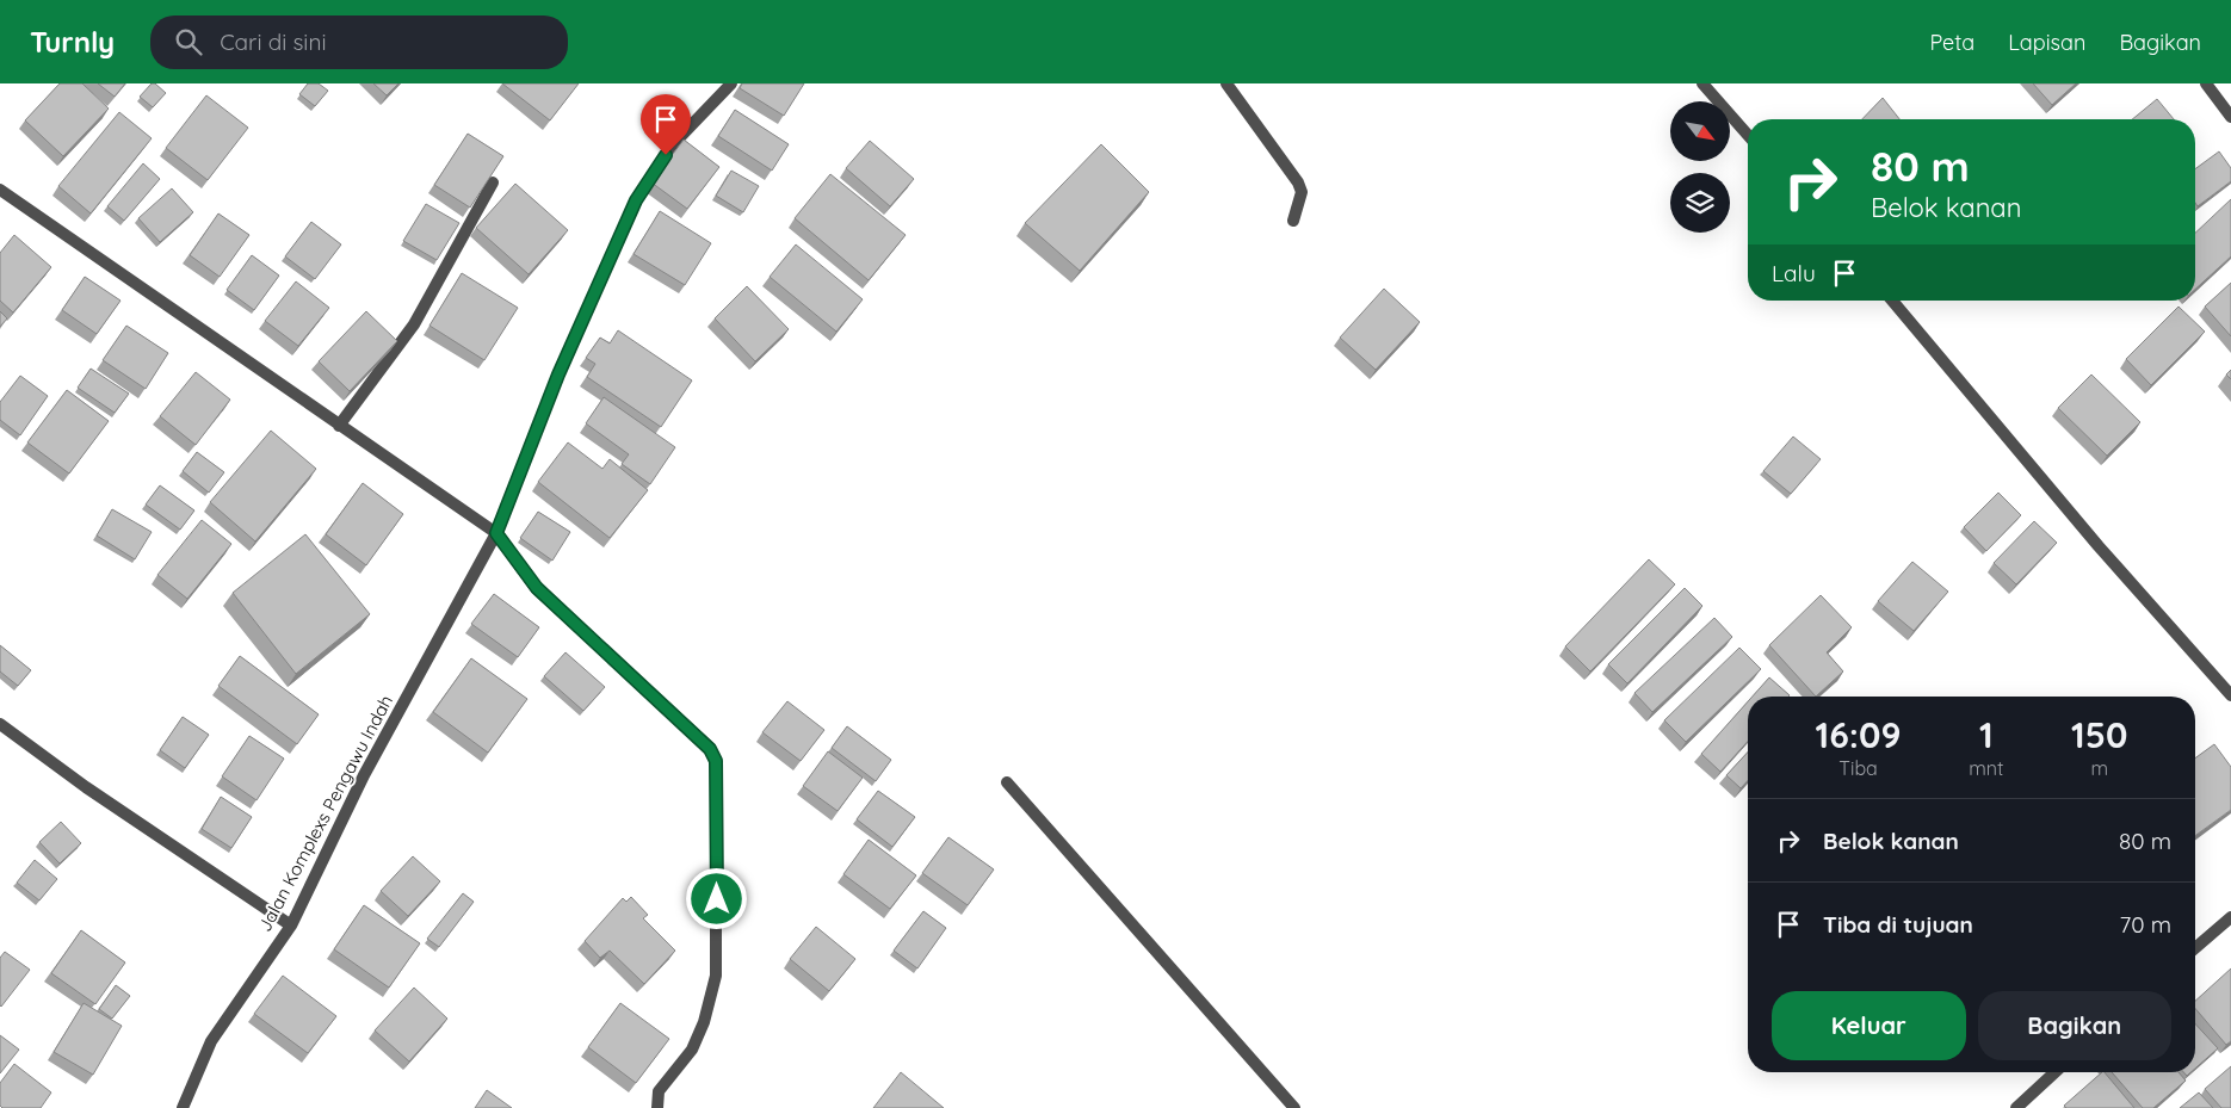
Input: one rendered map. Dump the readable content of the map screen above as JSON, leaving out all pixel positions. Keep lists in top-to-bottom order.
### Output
{
  "streets": {
    "street": ["Jalan Komplexs Pengawu Indah"]
  },
  "north": "bottom right",
  "page": {
    "header": "Turnly",
    "search": "Cari di sini",
    "nav": ["Peta", "Lapisan", "Bagikan"],
    "turn": ["80 m", "Belok kanan"],
    "then": "Lalu",
    "eta": [
      "16:09",
      "Tiba",
      "1",
      "mnt",
      "150",
      "m"
    ],
    "list": [
      {
        "name": "Belok kanan",
        "value": "80 m"
      },
      {
        "name": "Tiba di tujuan",
        "value": "70 m"
      }
    ],
    "buttons": ["Keluar", "Bagikan"]
  }
}
